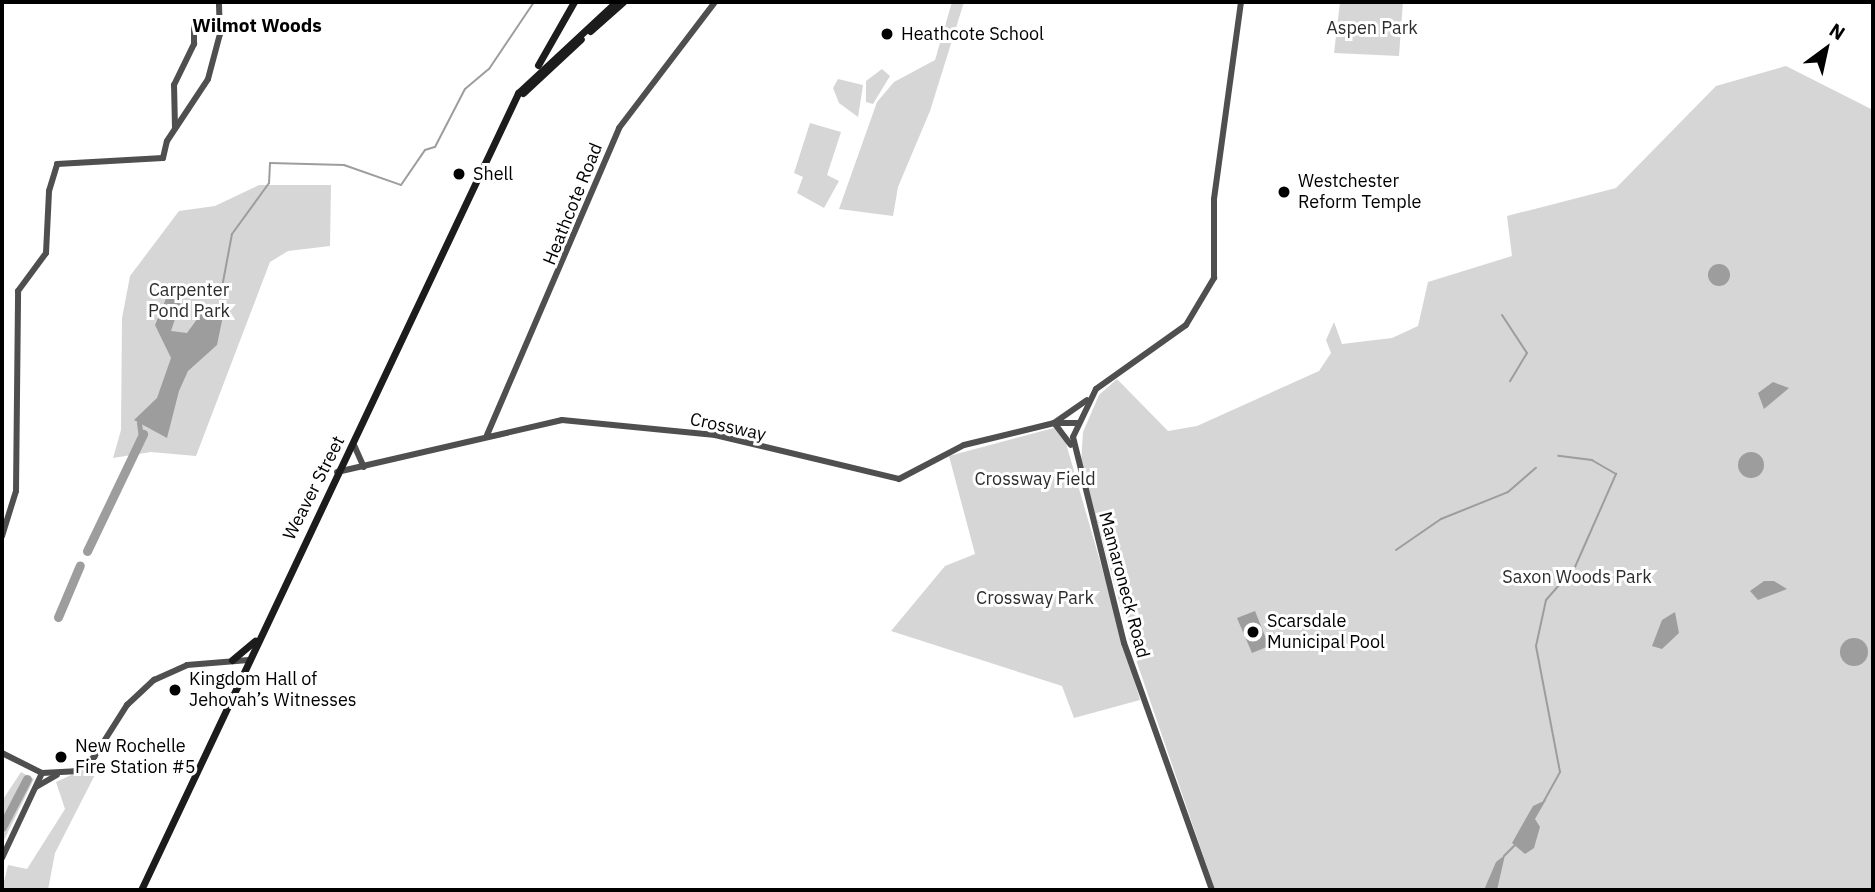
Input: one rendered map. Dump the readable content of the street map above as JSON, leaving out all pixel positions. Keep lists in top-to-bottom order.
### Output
{
  "streets": {
    "main road": ["Weaver Street"],
    "street": ["Heathcote Road", "Crossway", "Mamaroneck Road"]
  },
  "crossings": [
    ["Heathcote Road", "Crossway"],
    ["Crossway", "Weaver Street"],
    ["Crossway", "Mamaroneck Road"]
  ],
  "districts": ["Wilmot Woods"],
  "parks": [
    "Aspen Park",
    "Carpenter Pond Park",
    "Crossway Field",
    "Saxon Woods Park",
    "Crossway Park"
  ],
  "places": [
    "Heathcote School",
    "Shell",
    "Westchester Reform Temple",
    "Scarsdale Municipal Pool",
    "Kingdom Hall of Jehovah’s Witnesses",
    "New Rochelle Fire Station #5"
  ],
  "north": "top right"
}
